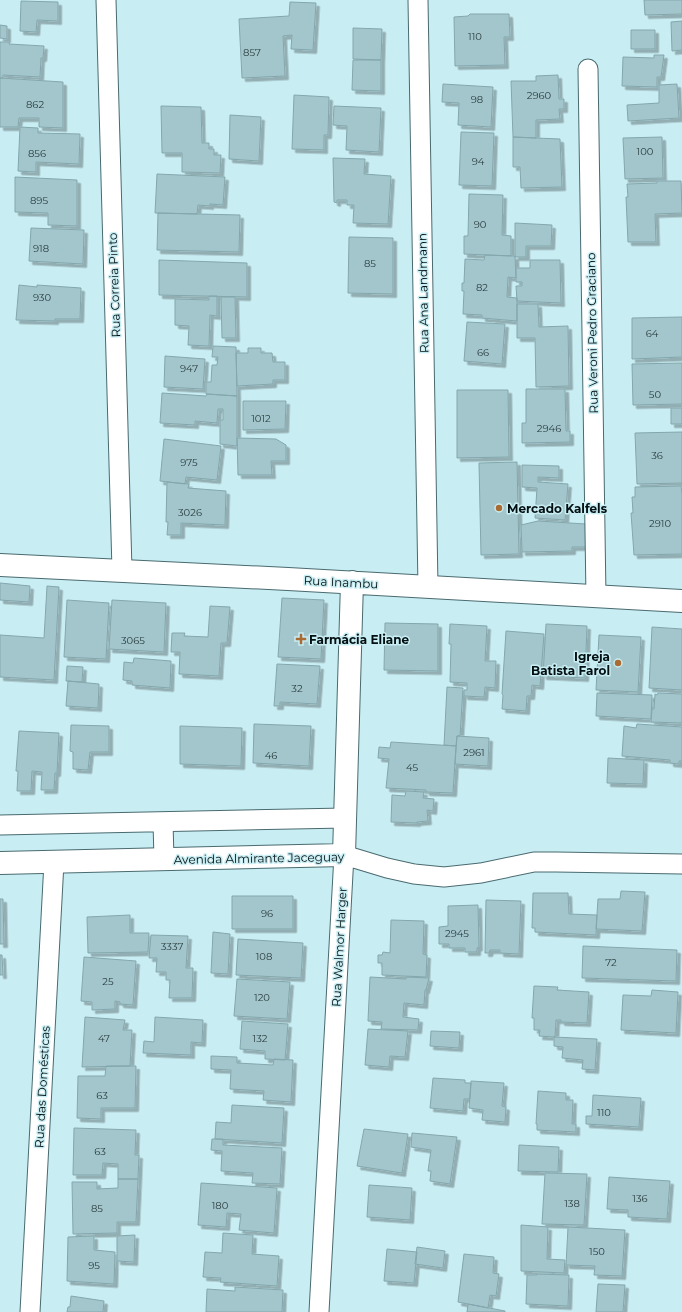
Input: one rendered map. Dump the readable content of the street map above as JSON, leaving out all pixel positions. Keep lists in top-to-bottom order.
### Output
{
  "streets": {
    "main road": ["Rua Inambu", "Avenida Almirante Jaceguay", "Rua Walmor Harger"],
    "street": [
      "Rua Correia Pinto",
      "Rua Ana Landmann",
      "Rua Veroni Pedro Graciano",
      "Rua das Domésticas"
    ]
  },
  "crossings": [
    ["Rua Correia Pinto", "Rua Inambu"],
    ["Rua Ana Landmann", "Rua Inambu"],
    ["Rua Veroni Pedro Graciano", "Rua Inambu"],
    ["Rua Inambu", "Rua Walmor Harger"],
    ["Avenida Almirante Jaceguay", "Rua Walmor Harger"],
    ["Avenida Almirante Jaceguay", "Rua das Domésticas"]
  ],
  "places": {
    "other": ["Mercado Kalfels", "Igreja Batista Farol"],
    "health": ["Farmácia Eliane"]
  },
  "house_numbers": [
    "110",
    "857",
    "2960",
    "98",
    "862",
    "100",
    "856",
    "94",
    "895",
    "90",
    "918",
    "85",
    "82",
    "930",
    "64",
    "66",
    "947",
    "50",
    "1012",
    "2946",
    "36",
    "975",
    "3026",
    "2910",
    "3065",
    "32",
    "2961",
    "46",
    "45",
    "96",
    "2945",
    "3337",
    "108",
    "72",
    "25",
    "120",
    "47",
    "132",
    "63",
    "110",
    "63",
    "136",
    "138",
    "180",
    "85",
    "150",
    "95"
  ]
}
